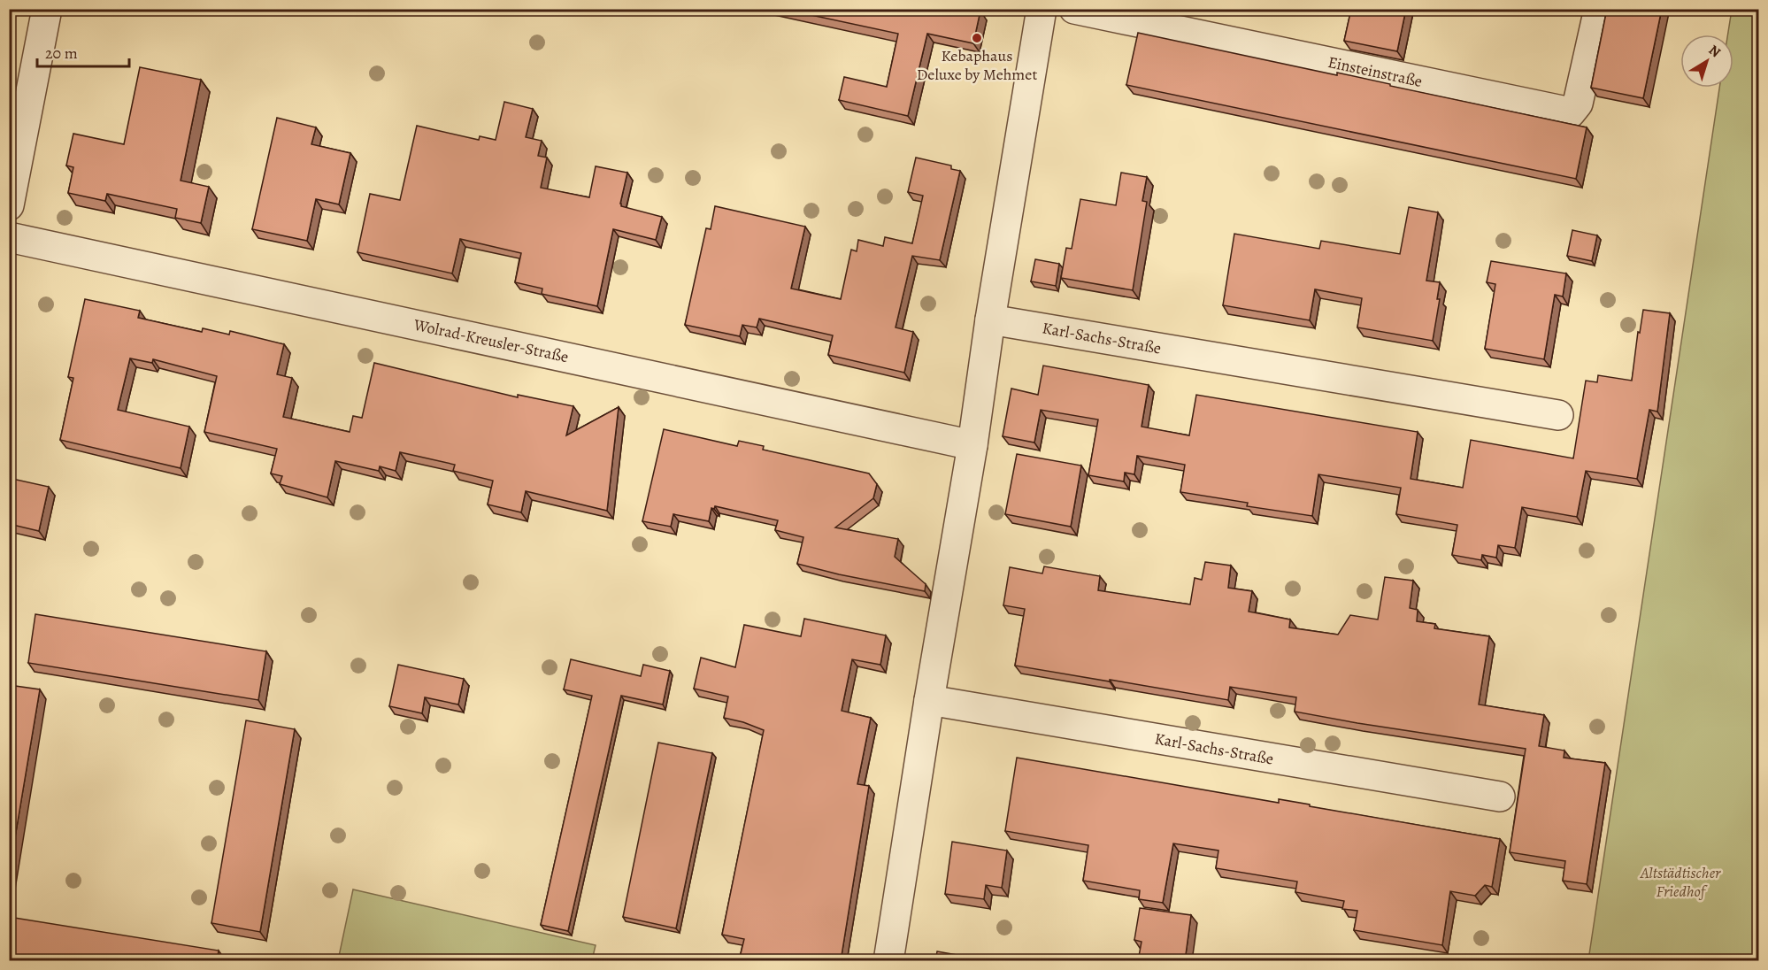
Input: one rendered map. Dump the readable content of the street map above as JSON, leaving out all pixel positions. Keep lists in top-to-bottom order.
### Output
{
  "streets": {
    "street": ["Einsteinstraße", "Karl-Sachs-Straße", "Wolrad-Kreusler-Straße"]
  },
  "parks": ["Altstädtischer Friedhof"],
  "places": ["Kebaphaus Deluxe by Mehmet"],
  "scale_bar": "20 m",
  "north": "top right"
}
